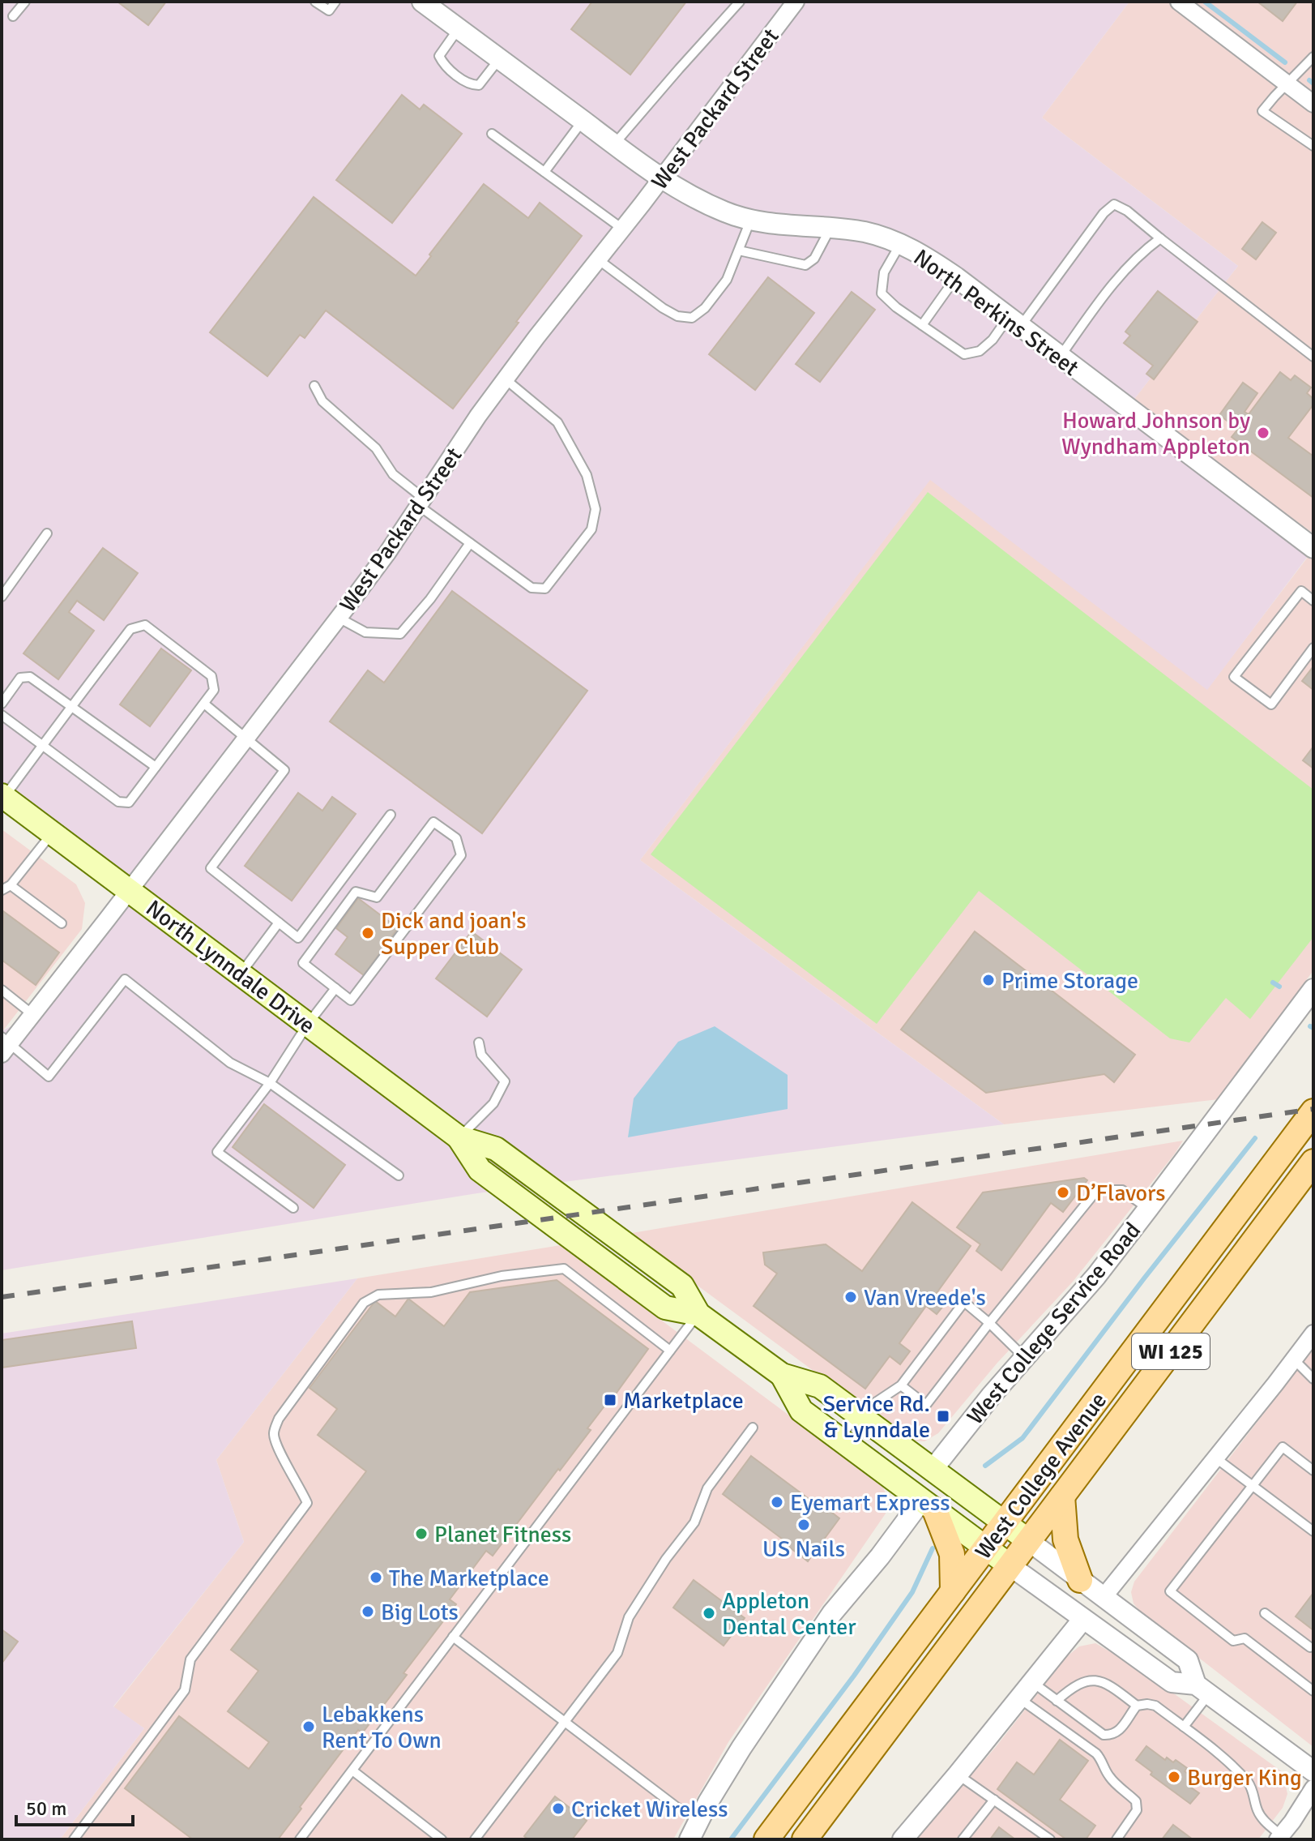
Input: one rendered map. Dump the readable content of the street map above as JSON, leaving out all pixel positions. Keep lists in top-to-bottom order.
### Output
{
  "streets": {
    "main road": ["North Lynndale Drive", "WI 125", "West College Avenue"],
    "street": ["West Packard Street", "North Perkins Street", "West College Service Road"]
  },
  "crossings": [
    ["West Packard Street", "North Perkins Street"],
    ["West Packard Street", "North Lynndale Drive"],
    ["North Lynndale Drive", "West College Service Road"],
    ["North Lynndale Drive", "West College Avenue"]
  ],
  "places": {
    "other": [
      "Howard Johnson by Wyndham Appleton",
      "Dick and joan's Supper Club",
      "Prime Storage",
      "D’Flavors",
      "Van Vreede's",
      "Eyemart Express",
      "US Nails",
      "Planet Fitness",
      "The Marketplace",
      "Big Lots",
      "Appleton Dental Center",
      "Lebakkens Rent To Own",
      "Burger King",
      "Cricket Wireless"
    ],
    "transit": ["Marketplace", "Service Rd. & Lynndale"]
  },
  "scale_bar": "50 m"
}
